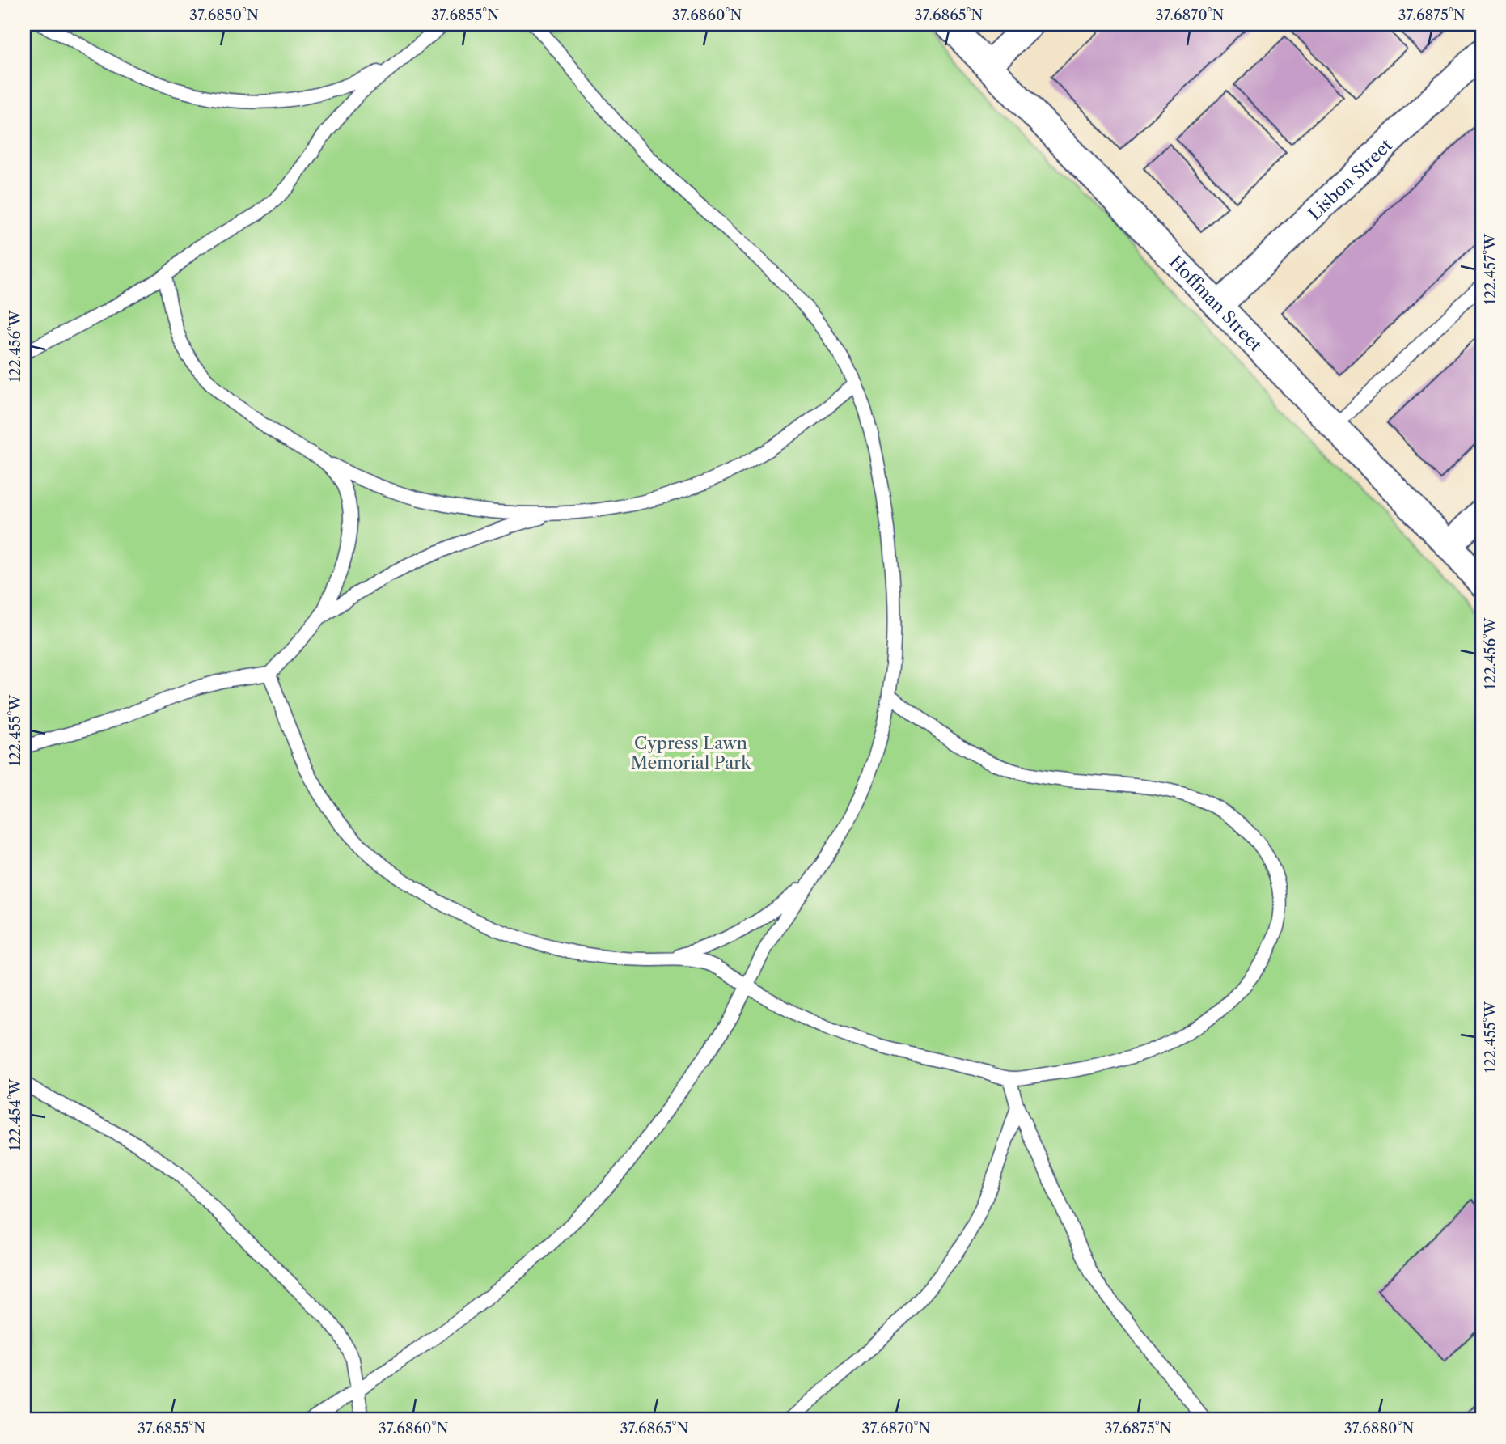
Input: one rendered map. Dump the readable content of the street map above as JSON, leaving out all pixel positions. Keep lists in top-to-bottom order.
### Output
{
  "streets": {
    "street": ["Lisbon Street", "Hoffman Street"]
  },
  "crossings": [
    ["Lisbon Street", "Hoffman Street"]
  ],
  "parks": ["Cypress Lawn Memorial Park"],
  "coordinates": [
    "37.6850°N",
    "37.6855°N",
    "37.6860°N",
    "37.6865°N",
    "37.6870°N",
    "37.6875°N",
    "122.457°W",
    "122.456°W",
    "122.455°W",
    "122.454°W",
    "37.6880°N"
  ]
}
